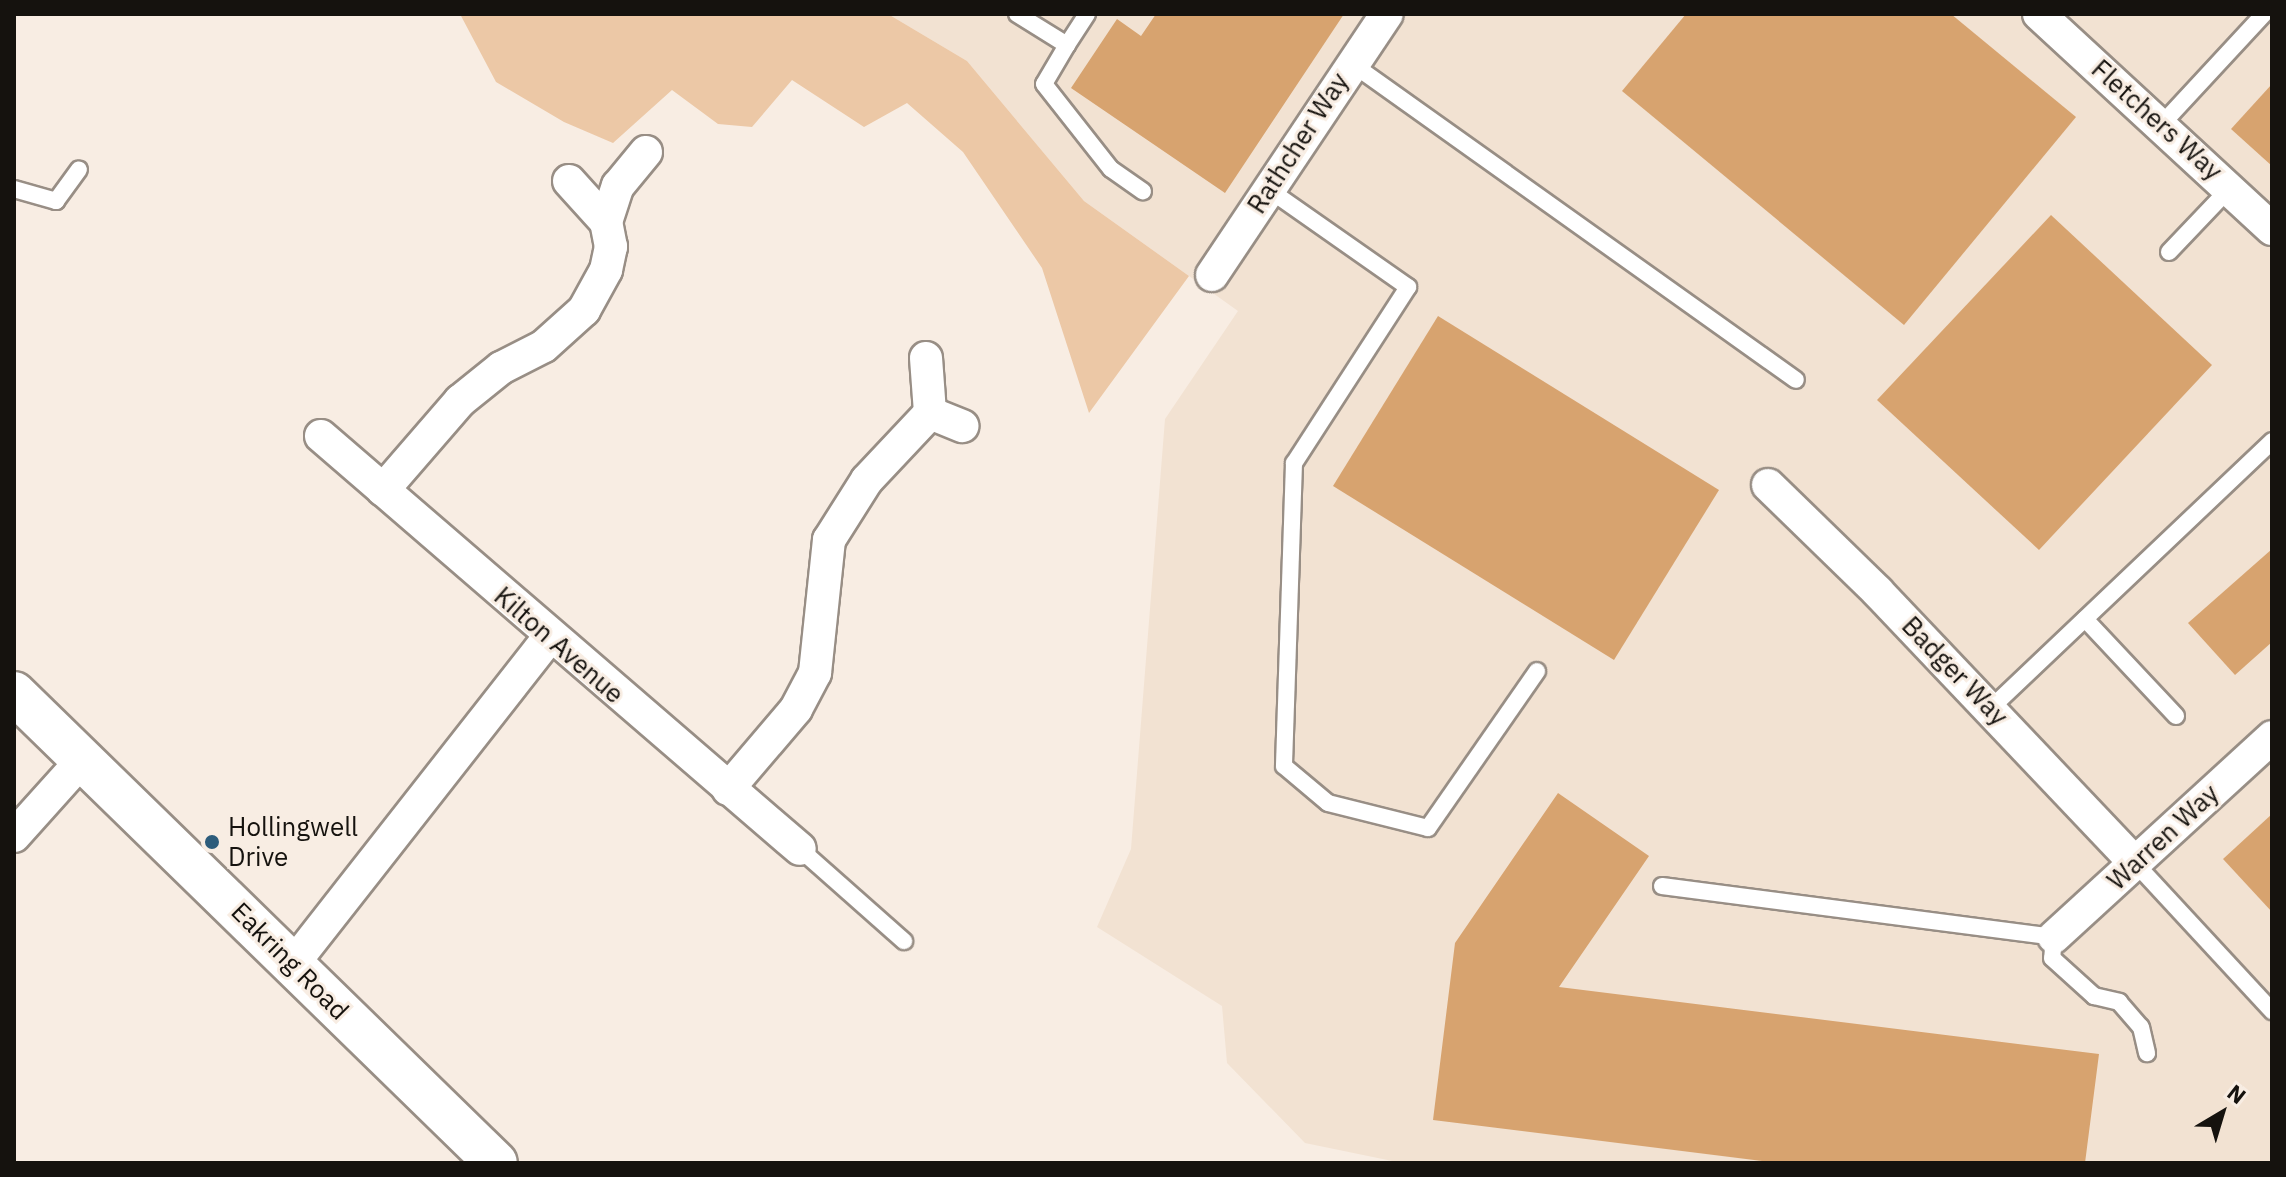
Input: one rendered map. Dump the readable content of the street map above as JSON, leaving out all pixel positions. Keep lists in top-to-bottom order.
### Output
{
  "streets": {
    "street": [
      "Fletchers Way",
      "Rathcher Way",
      "Kilton Avenue",
      "Badger Way",
      "Warren Way",
      "Eakring Road"
    ]
  },
  "crossings": [
    ["Badger Way", "Warren Way"]
  ],
  "places": ["Hollingwell Drive"],
  "north": "top right"
}
